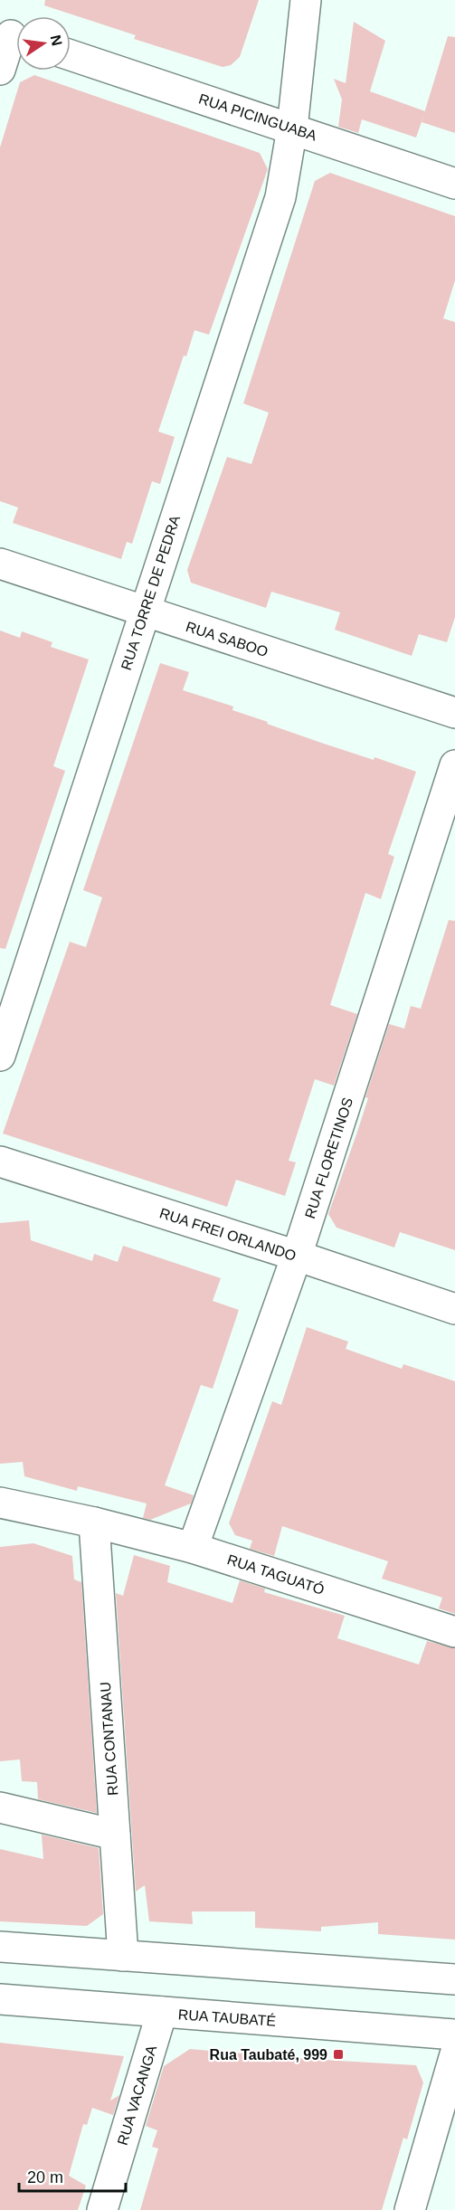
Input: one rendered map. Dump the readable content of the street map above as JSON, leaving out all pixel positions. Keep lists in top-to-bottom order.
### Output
{
  "streets": {
    "street": [
      "RUA PICINGUABA",
      "RUA TORRE DE PEDRA",
      "RUA SABOO",
      "RUA FLORETINOS",
      "RUA FREI ORLANDO",
      "RUA TAGUATÓ",
      "RUA CONTANAU",
      "RUA TAUBATÉ",
      "RUA VACANGA"
    ]
  },
  "crossings": [
    ["RUA PICINGUABA", "RUA TORRE DE PEDRA"],
    ["RUA TORRE DE PEDRA", "RUA SABOO"],
    ["RUA FLORETINOS", "RUA FREI ORLANDO"],
    ["RUA FLORETINOS", "RUA TAGUATÓ"],
    ["RUA TAGUATÓ", "RUA CONTANAU"],
    ["RUA TAUBATÉ", "RUA VACANGA"]
  ],
  "places": {
    "transit": ["Rua Taubaté, 999"]
  },
  "scale_bar": "20 m",
  "north": "right"
}
